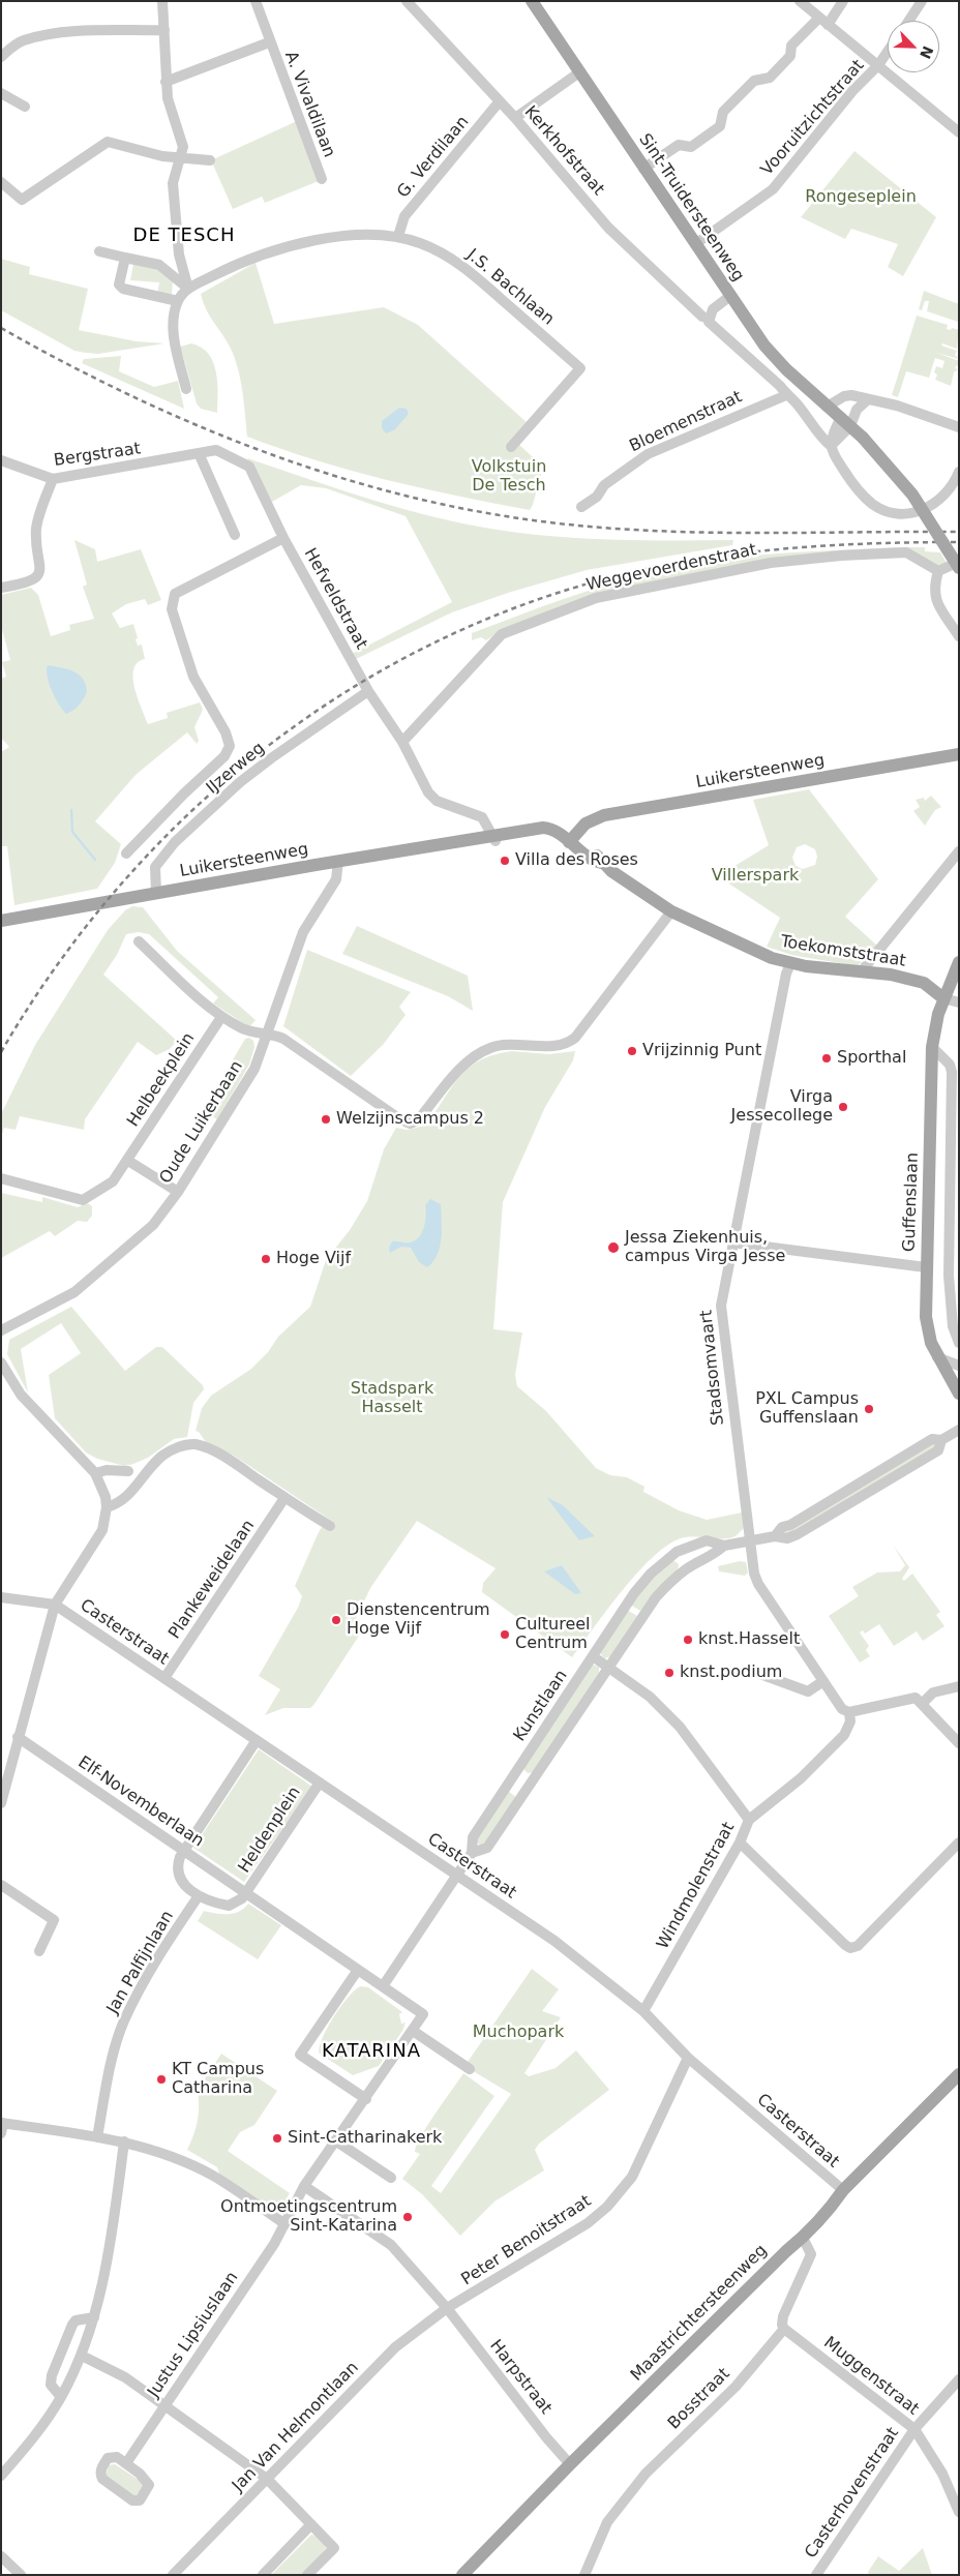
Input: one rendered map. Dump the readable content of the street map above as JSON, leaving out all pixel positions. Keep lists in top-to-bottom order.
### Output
{
  "streets": {
    "main road": [
      "Sint-Truidersteenweg",
      "Luikersteenweg",
      "Toekomststraat",
      "Guffenslaan",
      "Maastrichtersteenweg"
    ],
    "street": [
      "A. Vivaldilaan",
      "Vooruitzichtstraat",
      "Kerkhofstraat",
      "G. Verdilaan",
      "J.S. Bachlaan",
      "Bloemenstraat",
      "Bergstraat",
      "Weggevoerdenstraat",
      "Hefveldstraat",
      "IJzerweg",
      "Helbeekplein",
      "Oude Luikerbaan",
      "Stadsomvaart",
      "Plankeweidelaan",
      "Casterstraat",
      "Kunstlaan",
      "Elf-Novemberlaan",
      "Heldenplein",
      "Windmolenstraat",
      "Jan Palfijnlaan",
      "Peter Benoitstraat",
      "Justus Lipsiuslaan",
      "Muggenstraat",
      "Harpstraat",
      "Bosstraat",
      "Jan Van Helmontlaan",
      "Casterhovenstraat"
    ]
  },
  "crossings": [
    ["Vooruitzichtstraat", "Sint-Truidersteenweg"],
    ["Kerkhofstraat", "G. Verdilaan"],
    ["G. Verdilaan", "J.S. Bachlaan"],
    ["Bergstraat", "Hefveldstraat"],
    ["Weggevoerdenstraat", "Hefveldstraat"],
    ["Hefveldstraat", "IJzerweg"],
    ["Hefveldstraat", "Luikersteenweg"],
    ["IJzerweg", "Luikersteenweg"],
    ["Luikersteenweg", "Toekomststraat"],
    ["Luikersteenweg", "Oude Luikerbaan"],
    ["Toekomststraat", "Guffenslaan"],
    ["Toekomststraat", "Stadsomvaart"],
    ["Stadsomvaart", "Kunstlaan"],
    ["Stadsomvaart", "Windmolenstraat"],
    ["Plankeweidelaan", "Casterstraat"],
    ["Casterstraat", "Kunstlaan"],
    ["Casterstraat", "Heldenplein"],
    ["Casterstraat", "Windmolenstraat"],
    ["Casterstraat", "Peter Benoitstraat"],
    ["Casterstraat", "Maastrichtersteenweg"],
    ["Kunstlaan", "Elf-Novemberlaan"],
    ["Elf-Novemberlaan", "Heldenplein"],
    ["Elf-Novemberlaan", "Justus Lipsiuslaan"],
    ["Peter Benoitstraat", "Harpstraat"],
    ["Peter Benoitstraat", "Jan Van Helmontlaan"],
    ["Maastrichtersteenweg", "Harpstraat"],
    ["Justus Lipsiuslaan", "Harpstraat"],
    ["Muggenstraat", "Bosstraat"],
    ["Muggenstraat", "Casterhovenstraat"],
    ["Harpstraat", "Jan Van Helmontlaan"]
  ],
  "districts": ["DE TESCH", "KATARINA"],
  "parks": [
    "Rongeseplein",
    "Volkstuin De Tesch",
    "Villerspark",
    "Stadspark Hasselt",
    "Muchopark"
  ],
  "places": [
    "Villa des Roses",
    "Vrijzinnig Punt",
    "Sporthal",
    "Virga Jessecollege",
    "Welzijnscampus 2",
    "Jessa Ziekenhuis, campus Virga Jesse",
    "Hoge Vijf",
    "PXL Campus Guffenslaan",
    "Dienstencentrum Hoge Vijf",
    "Cultureel Centrum",
    "knst.Hasselt",
    "knst.podium",
    "KT Campus Catharina",
    "Sint-Catharinakerk",
    "Ontmoetingscentrum Sint-Katarina"
  ],
  "north": "bottom right"
}
